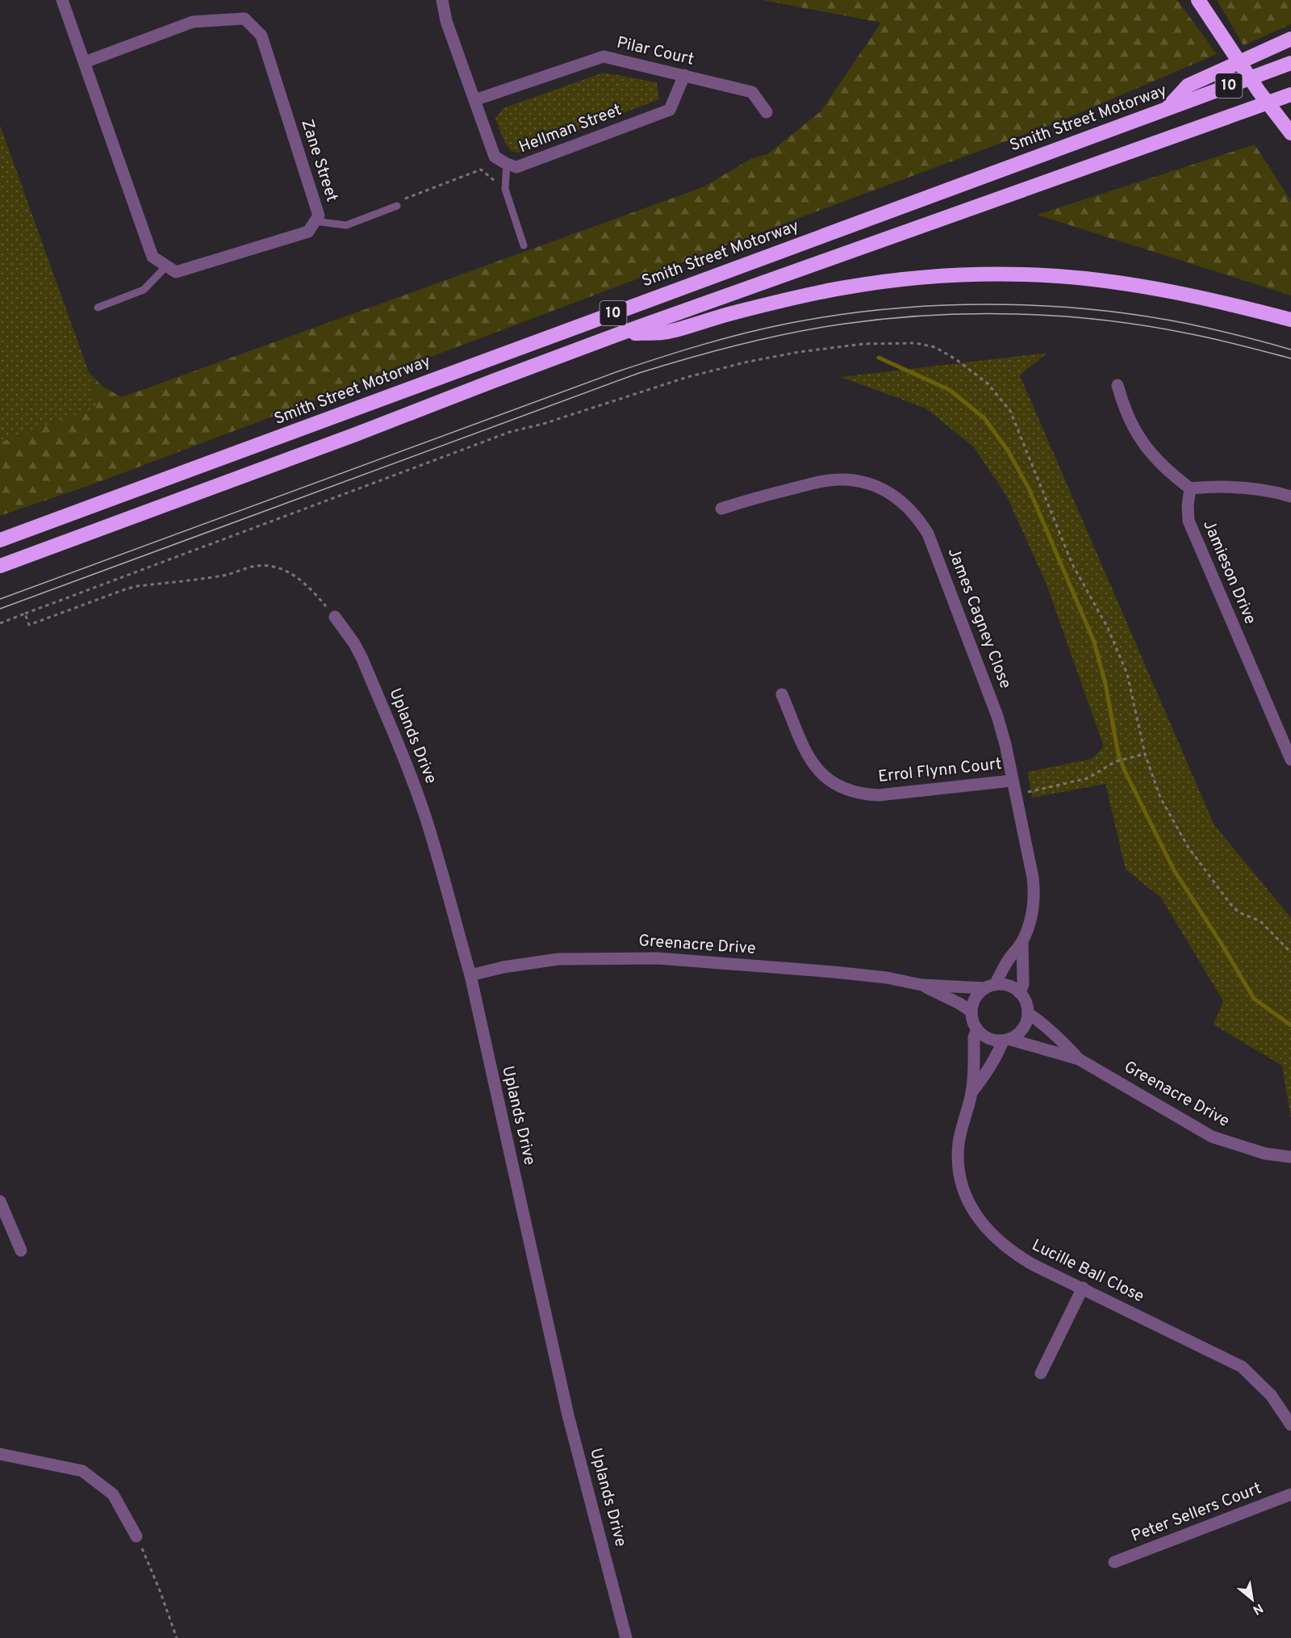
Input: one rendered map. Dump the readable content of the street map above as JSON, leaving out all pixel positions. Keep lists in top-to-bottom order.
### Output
{
  "streets": {
    "highway": ["10", "Smith Street Motorway"],
    "street": [
      "Pilar Court",
      "Hellman Street",
      "Zane Street",
      "Jamieson Drive",
      "James Cagney Close",
      "Uplands Drive",
      "Errol Flynn Court",
      "Greenacre Drive",
      "Lucille Ball Close",
      "Peter Sellers Court"
    ]
  },
  "crossings": [
    ["Pilar Court", "Hellman Street"],
    ["James Cagney Close", "Errol Flynn Court"],
    ["James Cagney Close", "Greenacre Drive"],
    ["James Cagney Close", "Lucille Ball Close"],
    ["Uplands Drive", "Greenacre Drive"],
    ["Greenacre Drive", "Lucille Ball Close"]
  ],
  "north": "bottom right"
}
